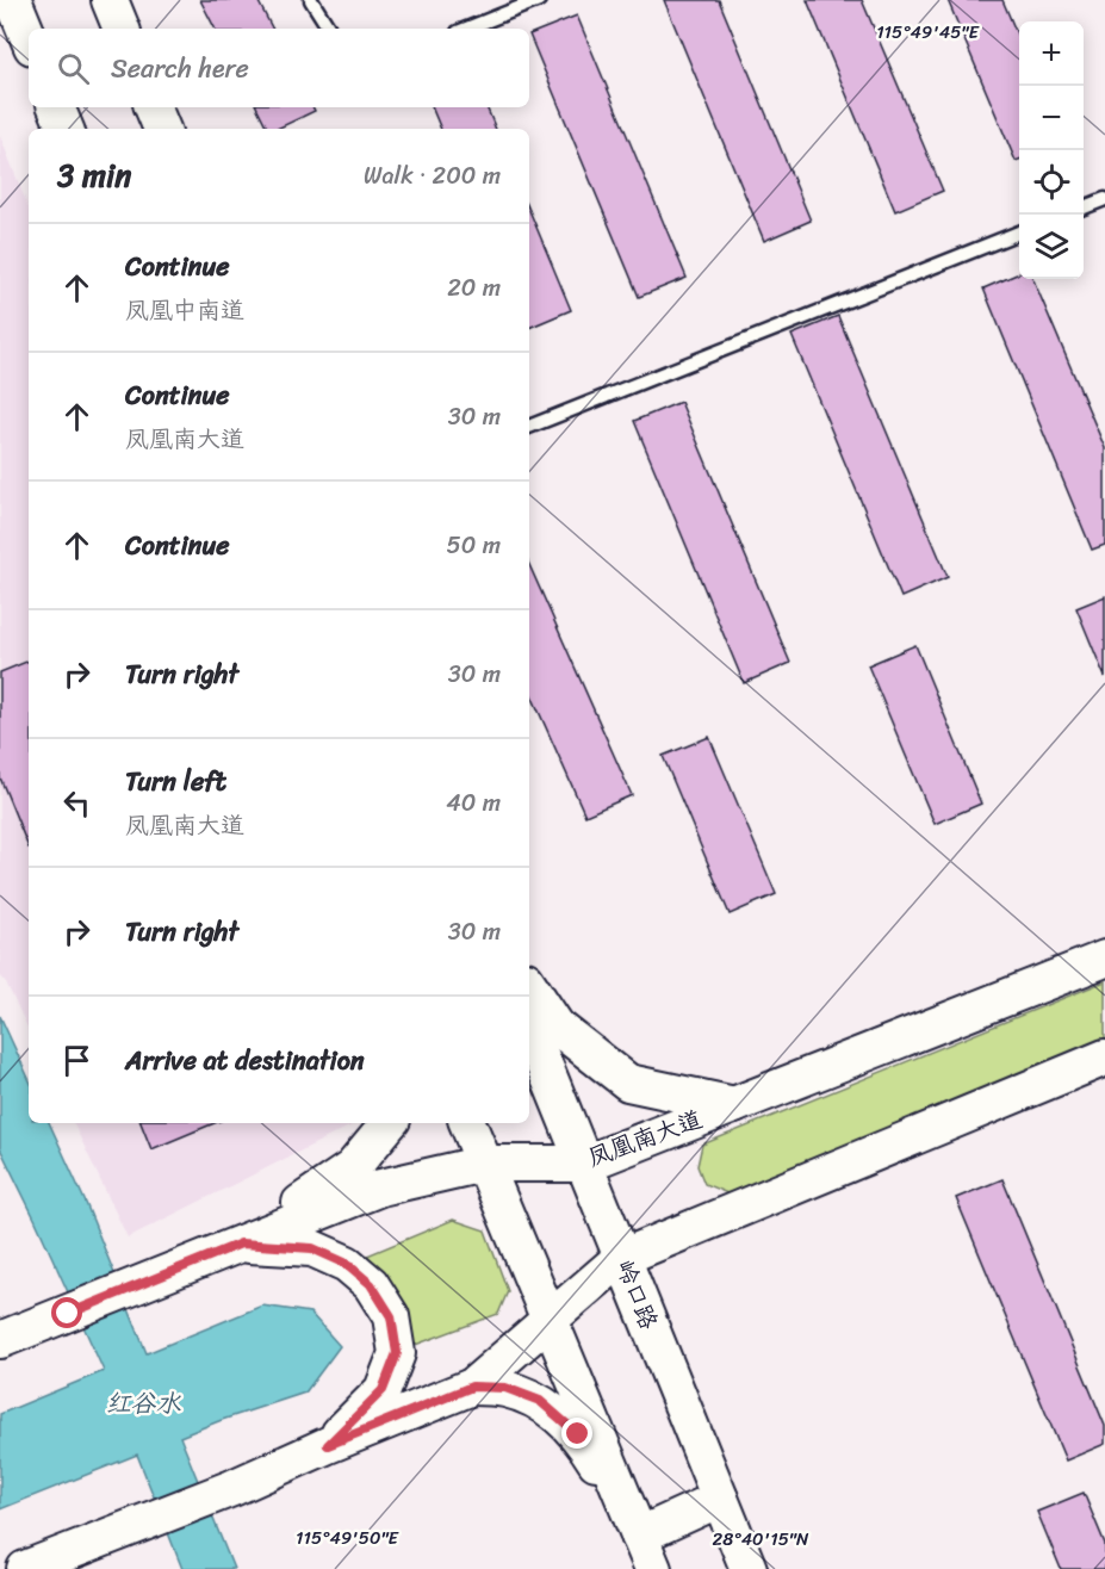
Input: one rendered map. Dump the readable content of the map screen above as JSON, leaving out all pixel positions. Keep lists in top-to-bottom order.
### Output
{
  "streets": {
    "main road": ["凤凰南大道", "岭口路"]
  },
  "crossings": [
    ["凤凰南大道", "岭口路"]
  ],
  "water": ["红谷水"],
  "page": {
    "map_buttons": ["+", "−"],
    "search": "Search here",
    "heading": ["3 min", "Walk · 200 m"],
    "list": [
      ["Continue", "凤凰中南道", "20 m"],
      ["Continue", "凤凰南大道", "30 m"],
      ["Continue", "50 m"],
      ["Turn right", "30 m"],
      ["Turn left", "凤凰南大道", "40 m"],
      ["Turn right", "30 m"],
      "Arrive at destination"
    ]
  },
  "coordinates": ["115°49'45\"E", "115°49'50\"E", "28°40'15\"N"]
}
